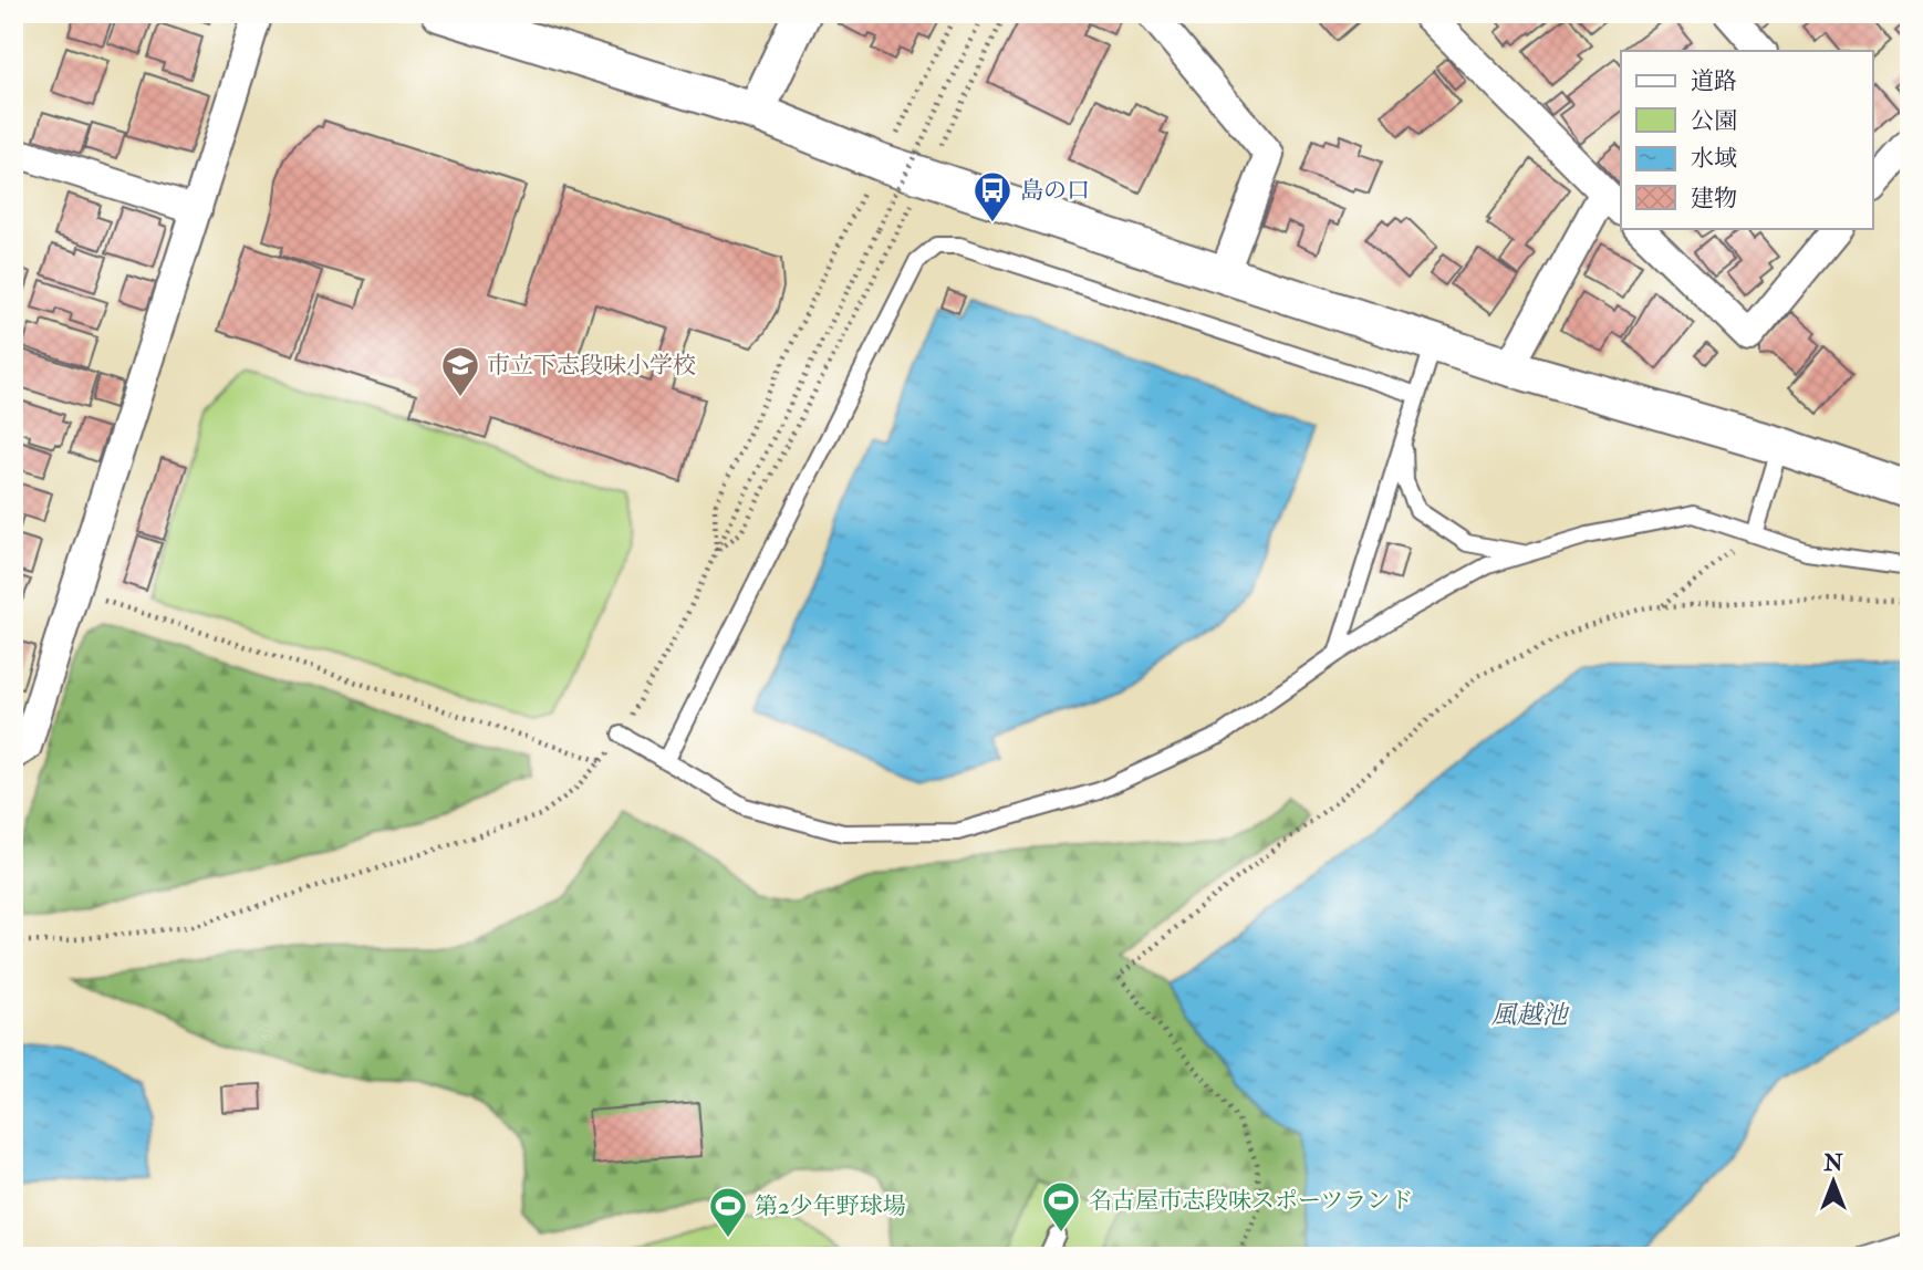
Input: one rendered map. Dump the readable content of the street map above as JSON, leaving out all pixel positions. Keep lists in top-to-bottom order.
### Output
{
  "water": ["風越池"],
  "places": {
    "bus stop": ["島の口"],
    "school or university": ["市立下志段味小学校"],
    "sports": ["名古屋市志段味スポーツランド", "第2少年野球場"]
  },
  "legend": [
    "道路",
    "公園",
    "水域",
    "建物"
  ],
  "north": "top"
}
